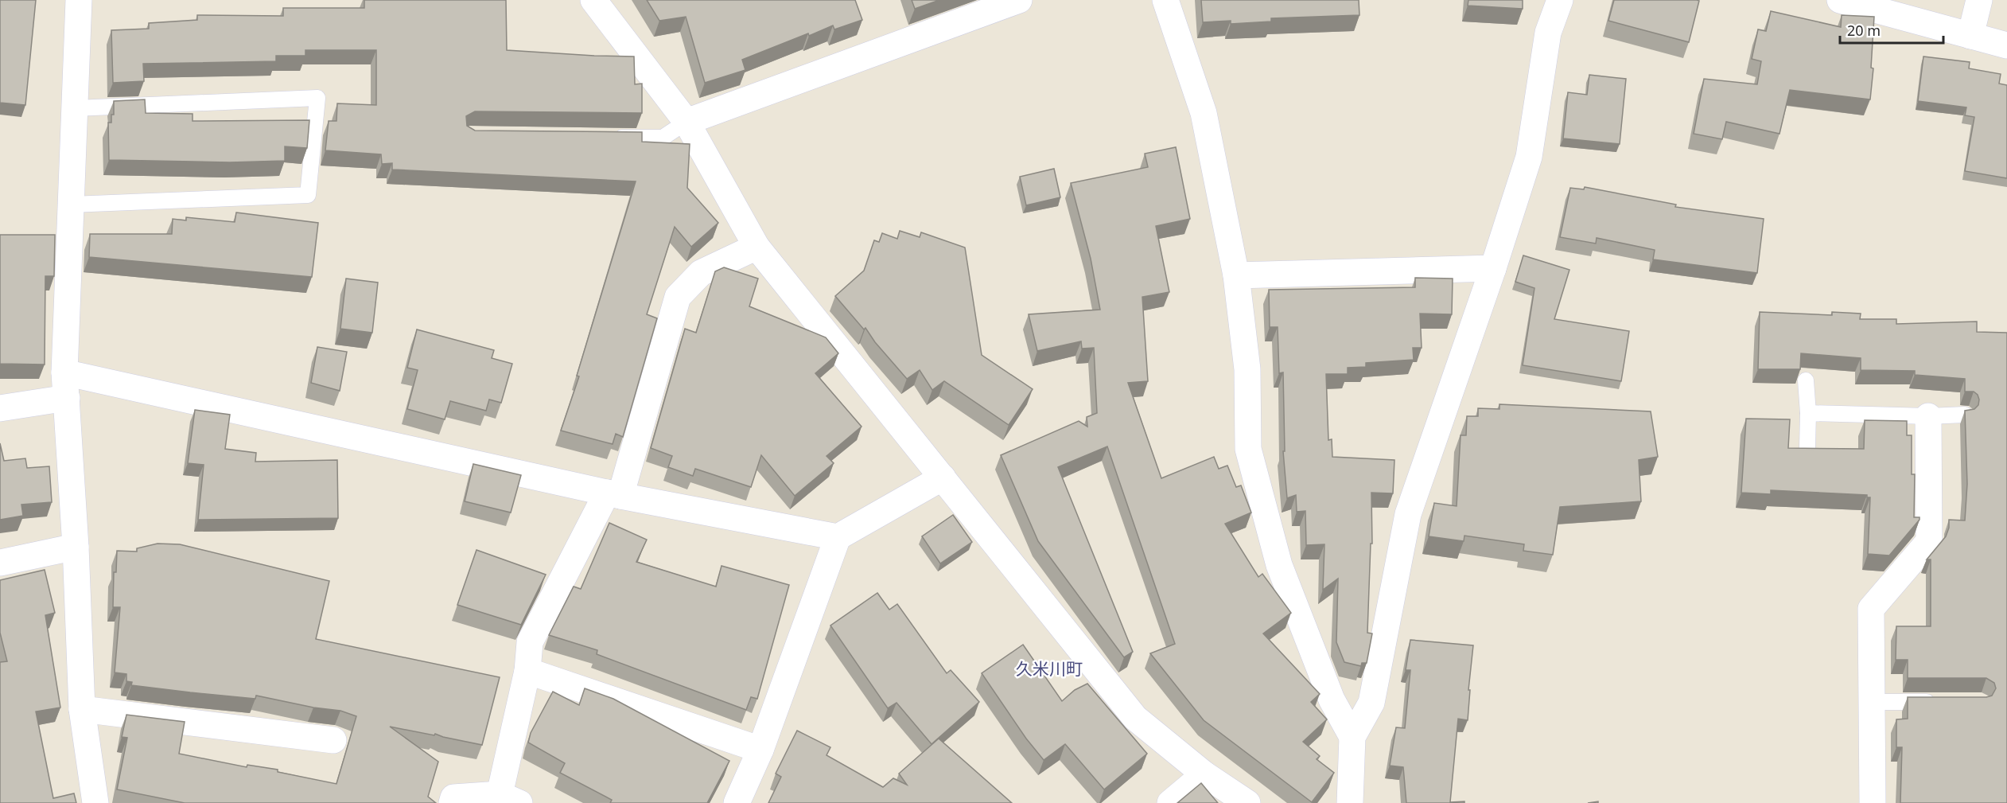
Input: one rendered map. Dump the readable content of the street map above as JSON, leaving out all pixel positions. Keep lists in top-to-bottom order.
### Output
{
  "districts": ["久米川町"],
  "scale_bar": "20 m"
}
